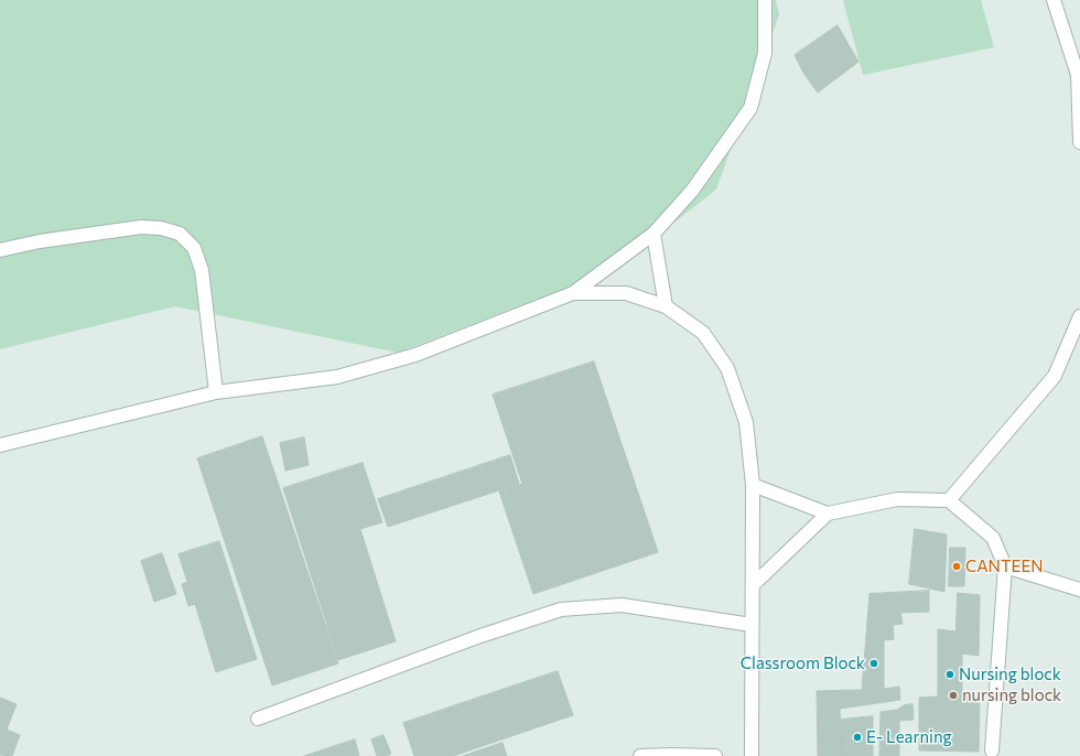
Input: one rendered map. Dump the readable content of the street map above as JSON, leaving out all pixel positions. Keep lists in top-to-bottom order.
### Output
{
  "places": [
    "CANTEEN",
    "Classroom Block",
    "Nursing block",
    "nursing block",
    "E- Learning"
  ]
}
